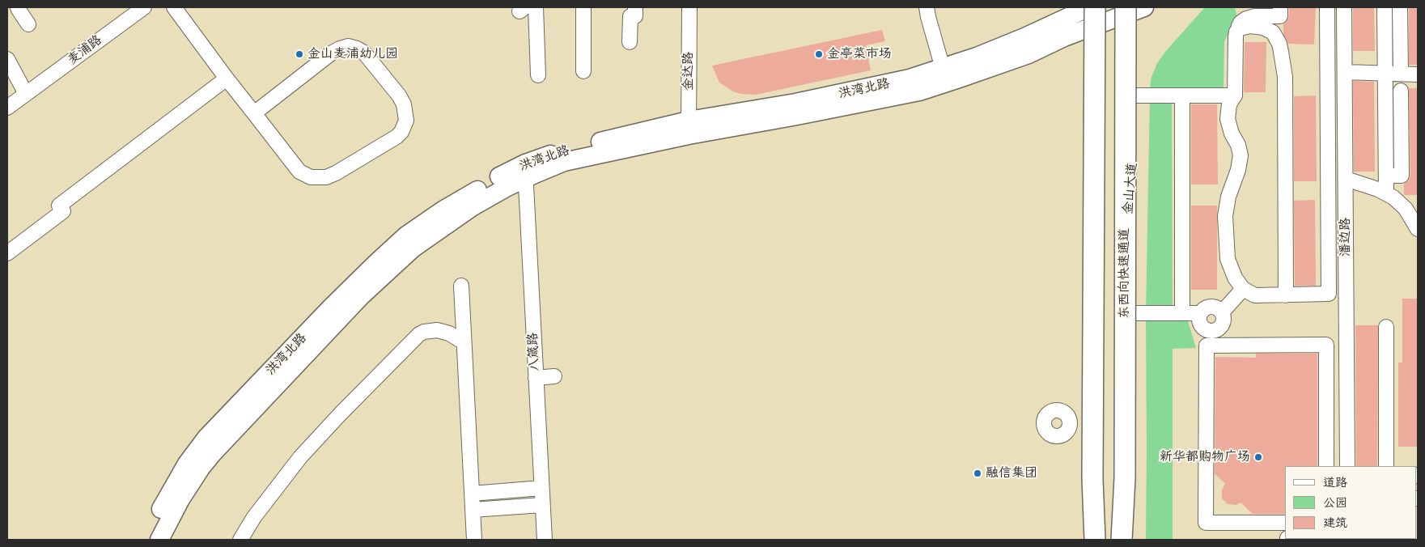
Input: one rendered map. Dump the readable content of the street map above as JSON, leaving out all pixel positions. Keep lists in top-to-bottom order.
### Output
{
  "streets": {
    "highway": ["东西向快速通道"],
    "main road": ["洪湾北路", "金山大道"],
    "street": [
      "麦浦路",
      "金达路",
      "潘边路",
      "八箴路"
    ]
  },
  "crossings": [
    ["金达路", "洪湾北路"],
    ["洪湾北路", "金山大道"],
    ["洪湾北路", "东西向快速通道"],
    ["洪湾北路", "八箴路"],
    ["金山大道", "东西向快速通道"]
  ],
  "places": [
    "金山麦浦幼儿园",
    "金亭菜市场",
    "新华都购物广场",
    "融信集团"
  ],
  "legend": ["道路", "公园", "建筑"]
}
